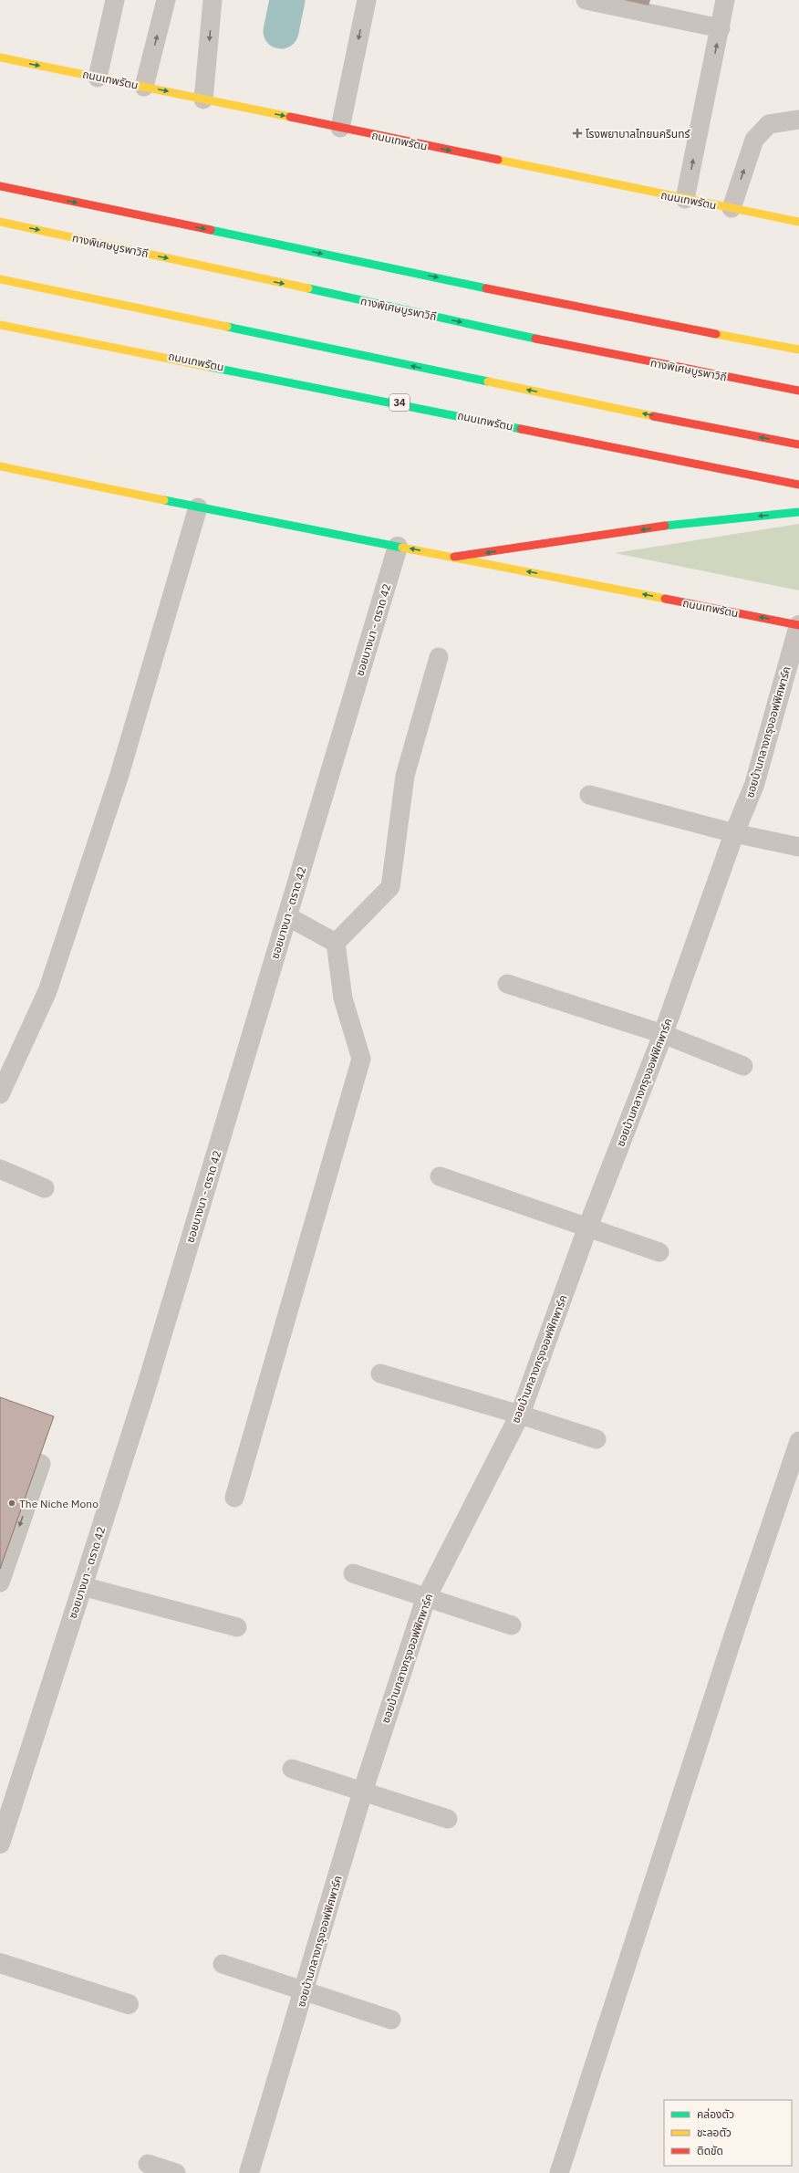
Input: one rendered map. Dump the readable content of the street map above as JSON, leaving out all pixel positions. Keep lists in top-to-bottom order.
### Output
{
  "streets": {
    "main road": ["ถนนเทพรัตน", "ทางพิเศษบูรพาวิถี", "34"],
    "street": ["ซอยบางนา - ตราด 42", "ซอยบ้านกลางกรุงออฟฟิศพาร์ค"]
  },
  "crossings": [
    ["ถนนเทพรัตน", "ซอยบางนา - ตราด 42"],
    ["ถนนเทพรัตน", "ซอยบ้านกลางกรุงออฟฟิศพาร์ค"]
  ],
  "places": {
    "health": ["โรงพยาบาลไทยนครินทร์"],
    "other": ["The Niche Mono"]
  },
  "legend": ["คล่องตัว", "ชะลอตัว", "ติดขัด"]
}
